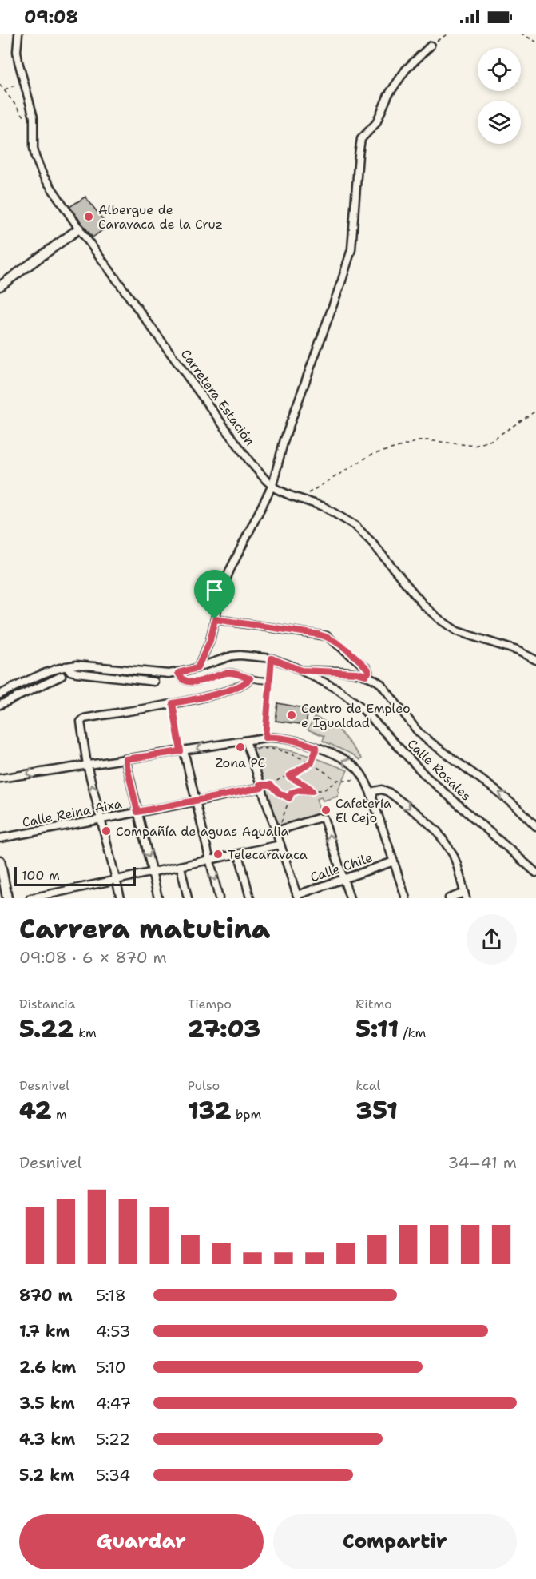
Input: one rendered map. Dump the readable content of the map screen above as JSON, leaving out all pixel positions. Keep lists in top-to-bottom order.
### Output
{
  "streets": {
    "street": [
      "Carretera Estación",
      "Calle Rosales",
      "Calle Reina Aixa",
      "Calle Chile"
    ]
  },
  "places": [
    "Albergue de Caravaca de la Cruz",
    "Centro de Empleo e Igualdad",
    "Zona PC",
    "Cafetería El Cejo",
    "Compañía de aguas Aqualia",
    "Telecaravaca"
  ],
  "scale_bar": "100 m",
  "page": {
    "status": "09:08",
    "scale": "100 m",
    "heading": ["Carrera matutina", "09:08 · 6 × 870 m"],
    "stats": [
      ["Distancia", "5.22 km"],
      ["Tiempo", "27:03"],
      ["Ritmo", "5:11 /km"],
      ["Desnivel", "42 m"],
      ["Pulso", "132 bpm"],
      ["kcal", "351"]
    ],
    "chart": ["Desnivel", "34–41 m"],
    "list": [
      {
        "name": "870 m",
        "note": "5:18"
      },
      {
        "name": "1.7 km",
        "note": "4:53"
      },
      {
        "name": "2.6 km",
        "note": "5:10"
      },
      {
        "name": "3.5 km",
        "note": "4:47"
      },
      {
        "name": "4.3 km",
        "note": "5:22"
      },
      {
        "name": "5.2 km",
        "note": "5:34"
      }
    ],
    "buttons": ["Guardar", "Compartir"]
  }
}
